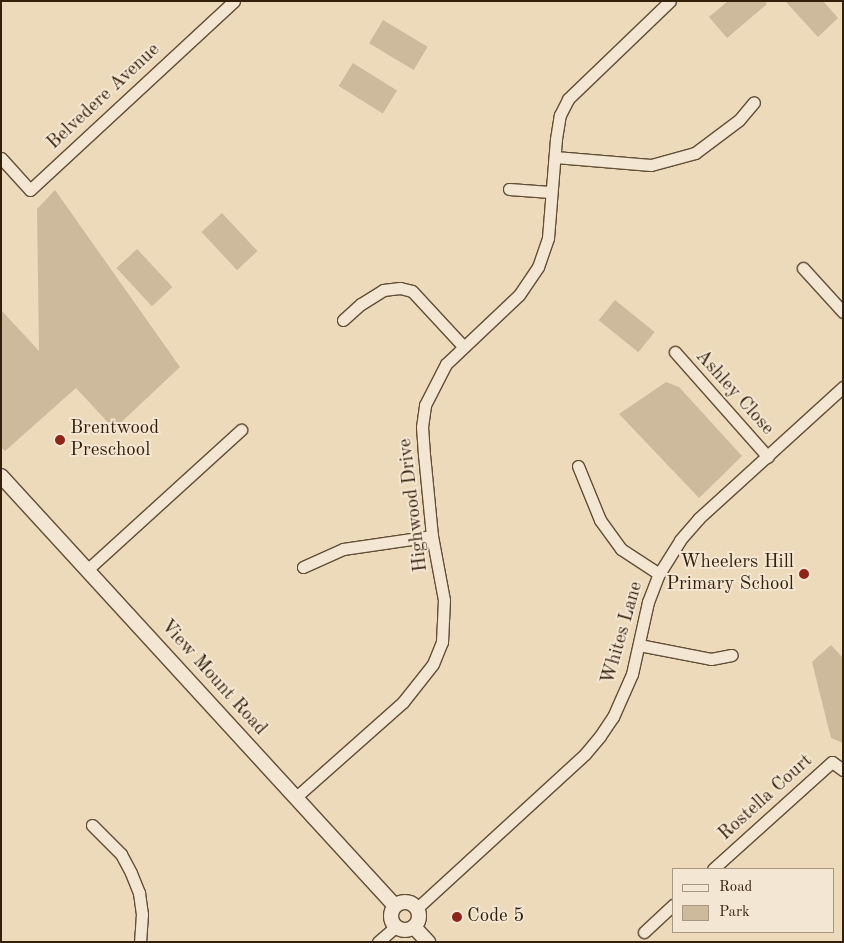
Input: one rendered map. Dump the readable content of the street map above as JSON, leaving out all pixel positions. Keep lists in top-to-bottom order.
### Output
{
  "streets": {
    "street": [
      "Belvedere Avenue",
      "Ashley Close",
      "Highwood Drive",
      "Whites Lane",
      "View Mount Road",
      "Rostella Court"
    ]
  },
  "crossings": [
    ["Ashley Close", "Whites Lane"],
    ["Highwood Drive", "View Mount Road"],
    ["Whites Lane", "View Mount Road"]
  ],
  "places": ["Brentwood Preschool", "Wheelers Hill Primary School", "Code 5"],
  "legend": ["Road", "Park"]
}
